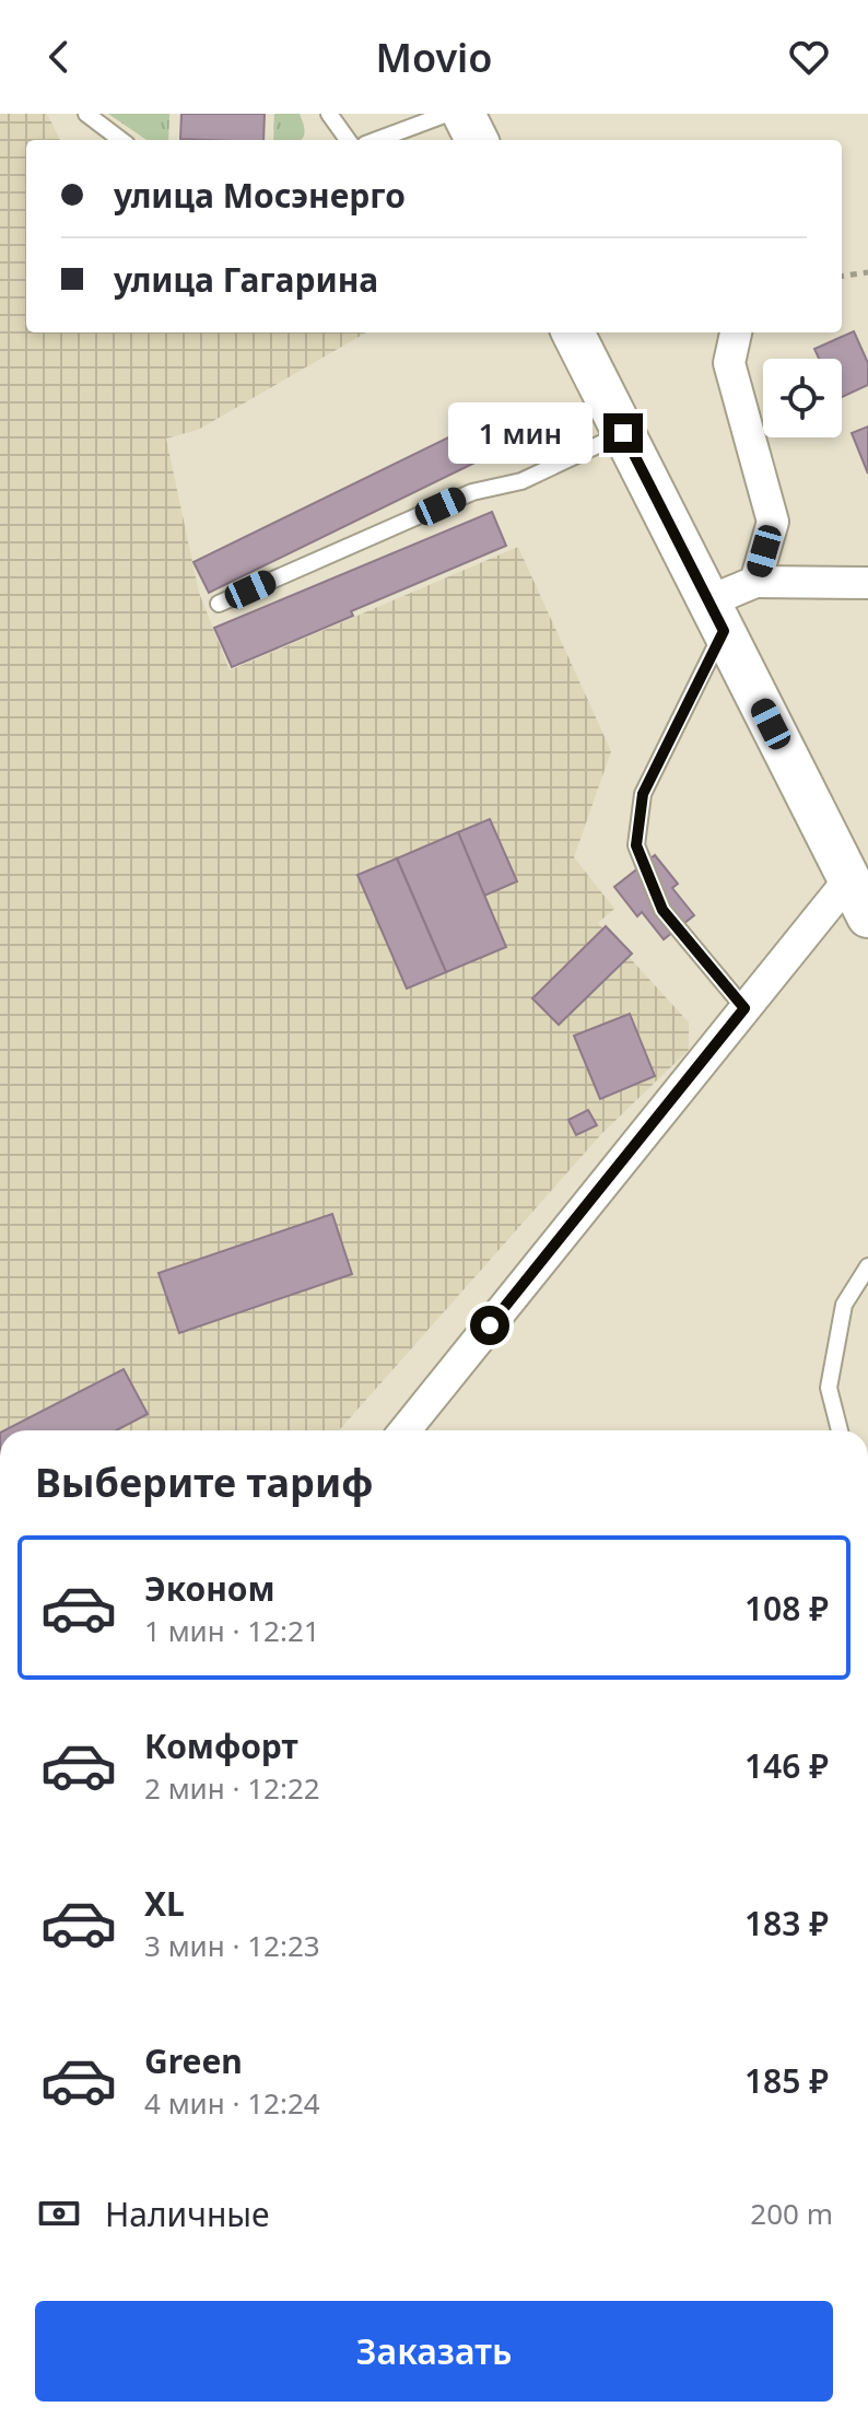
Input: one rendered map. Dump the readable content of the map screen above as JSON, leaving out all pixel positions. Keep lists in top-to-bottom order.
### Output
{
  "page": {
    "header": "Movio",
    "banner": ["улица Мосэнерго", "улица Гагарина"],
    "bubble": "1 мин",
    "heading": "Выберите тариф",
    "list": [
      {
        "name": "Эконом",
        "note": "1 мин · 12:21",
        "value": "108 ₽"
      },
      {
        "name": "Комфорт",
        "note": "2 мин · 12:22",
        "value": "146 ₽"
      },
      {
        "name": "XL",
        "note": "3 мин · 12:23",
        "value": "183 ₽"
      },
      {
        "name": "Green",
        "note": "4 мин · 12:24",
        "value": "185 ₽"
      }
    ],
    "pay": ["Наличные", "200 m"],
    "buttons": "Заказать"
  }
}
